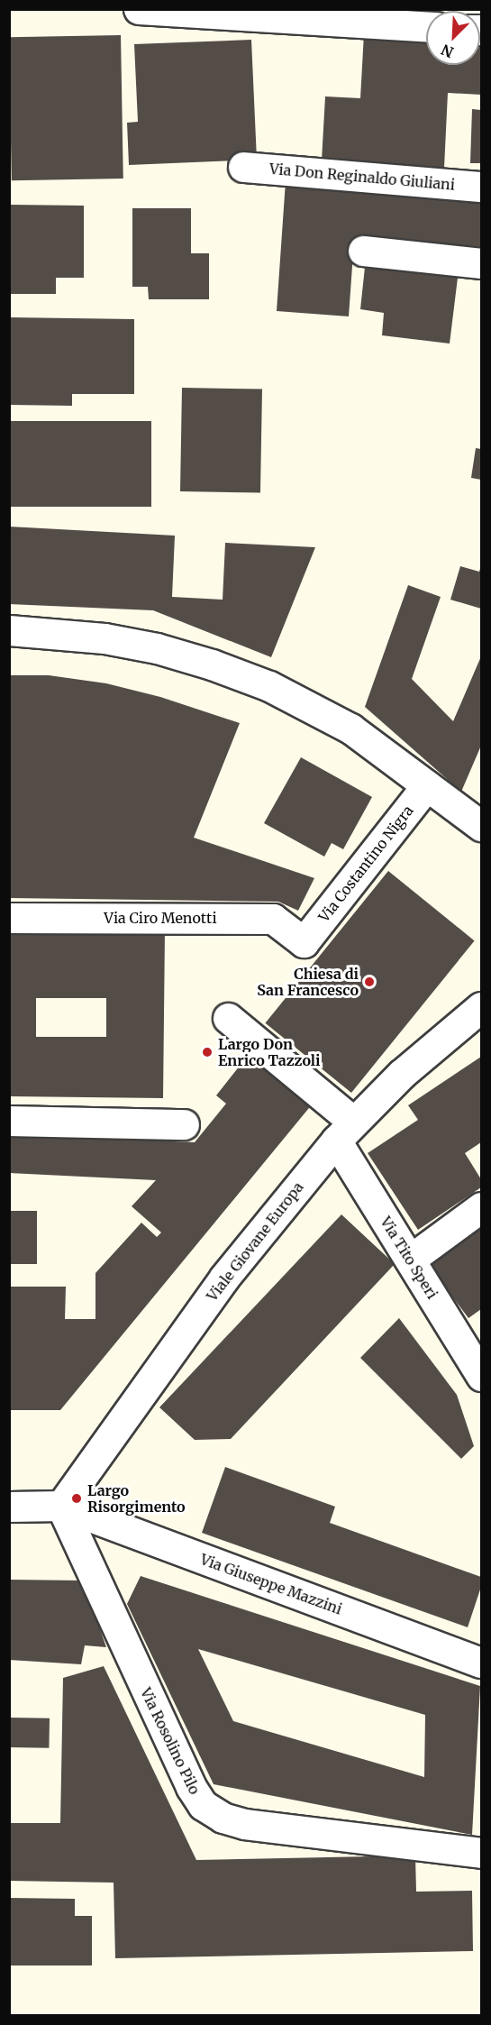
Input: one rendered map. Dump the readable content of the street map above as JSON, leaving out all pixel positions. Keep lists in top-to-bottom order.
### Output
{
  "streets": {
    "street": [
      "Via Don Reginaldo Giuliani",
      "Via Costantino Nigra",
      "Via Ciro Menotti",
      "Viale Giovane Europa",
      "Via Tito Speri",
      "Via Giuseppe Mazzini",
      "Via Rosolino Pilo"
    ]
  },
  "crossings": [
    ["Via Costantino Nigra", "Via Ciro Menotti"],
    ["Viale Giovane Europa", "Via Tito Speri"],
    ["Viale Giovane Europa", "Via Giuseppe Mazzini"],
    ["Viale Giovane Europa", "Via Rosolino Pilo"],
    ["Via Giuseppe Mazzini", "Via Rosolino Pilo"]
  ],
  "places": ["Chiesa di San Francesco", "Largo Don Enrico Tazzoli", "Largo Risorgimento"],
  "north": "bottom left"
}
